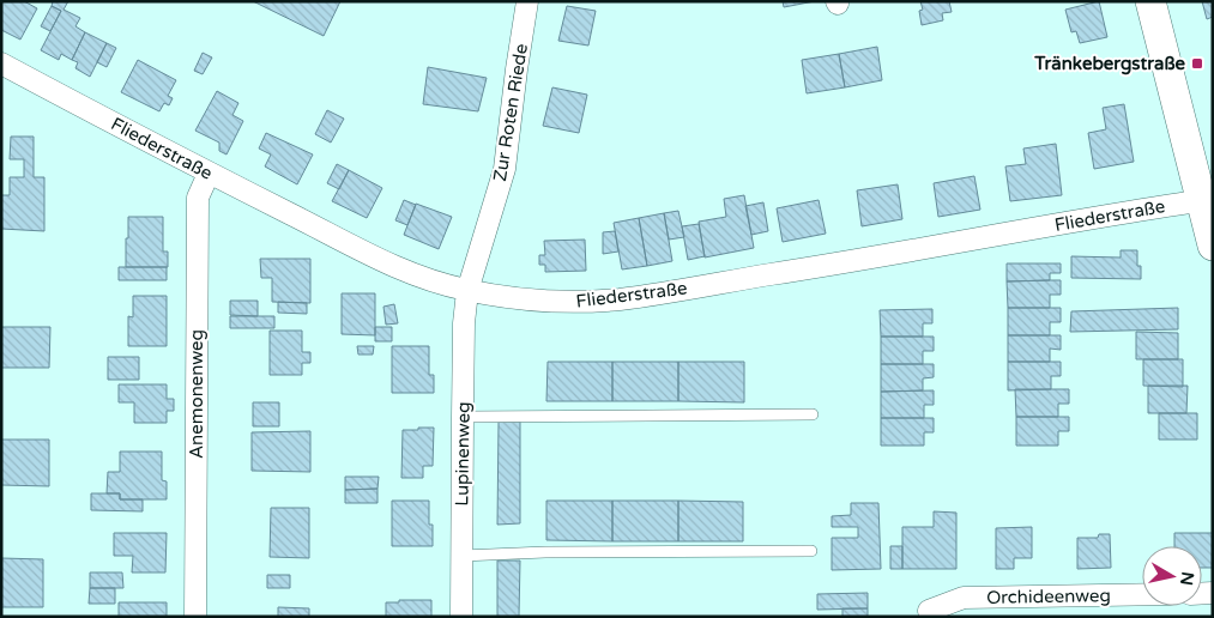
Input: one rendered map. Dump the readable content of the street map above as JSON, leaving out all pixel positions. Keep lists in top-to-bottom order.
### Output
{
  "streets": {
    "street": [
      "Zur Roten Riede",
      "Fliederstraße",
      "Anemonenweg",
      "Lupinenweg",
      "Orchideenweg"
    ]
  },
  "crossings": [
    ["Zur Roten Riede", "Fliederstraße"],
    ["Zur Roten Riede", "Lupinenweg"],
    ["Fliederstraße", "Anemonenweg"],
    ["Fliederstraße", "Lupinenweg"]
  ],
  "places": {
    "transit": ["Tränkebergstraße"]
  },
  "north": "right"
}
